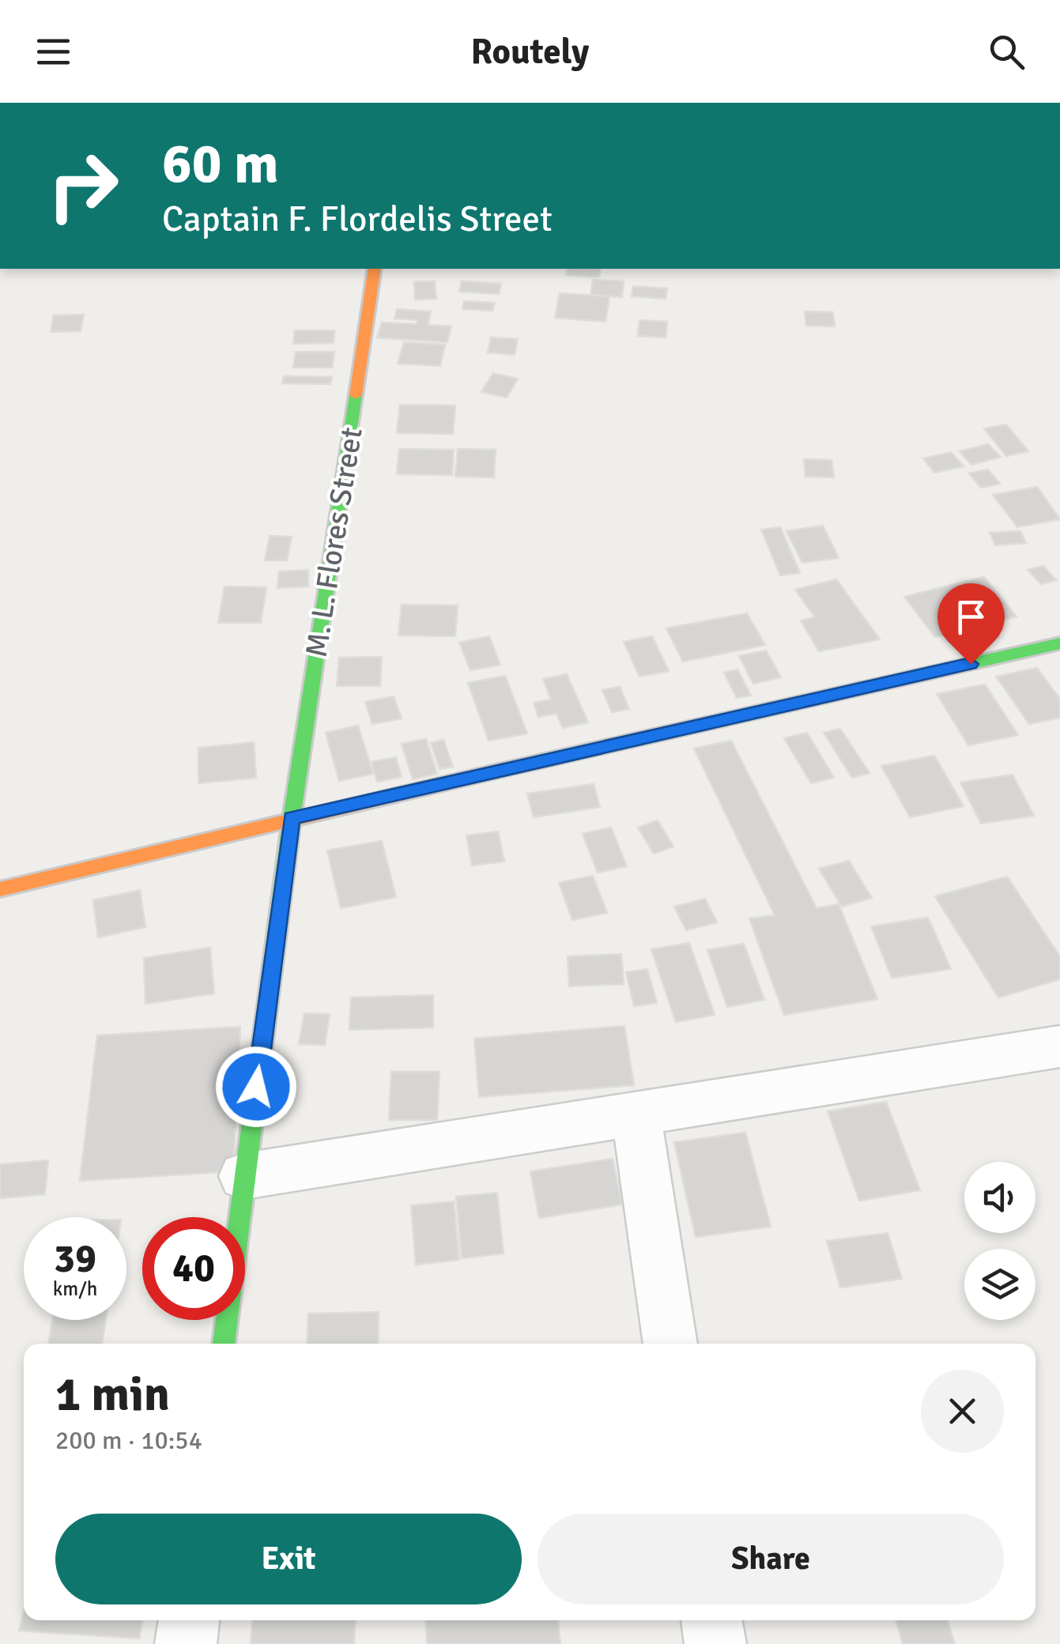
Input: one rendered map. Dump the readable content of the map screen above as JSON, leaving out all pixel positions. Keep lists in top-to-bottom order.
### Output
{
  "streets": {
    "street": ["M. L. Flores Street"]
  },
  "page": {
    "header": "Routely",
    "turn": ["60 m", "Captain F. Flordelis Street"],
    "speed": "39 km/h",
    "limit": "40",
    "heading": ["1 min", "200 m · 10:54"],
    "buttons": ["Exit", "Share"]
  }
}
